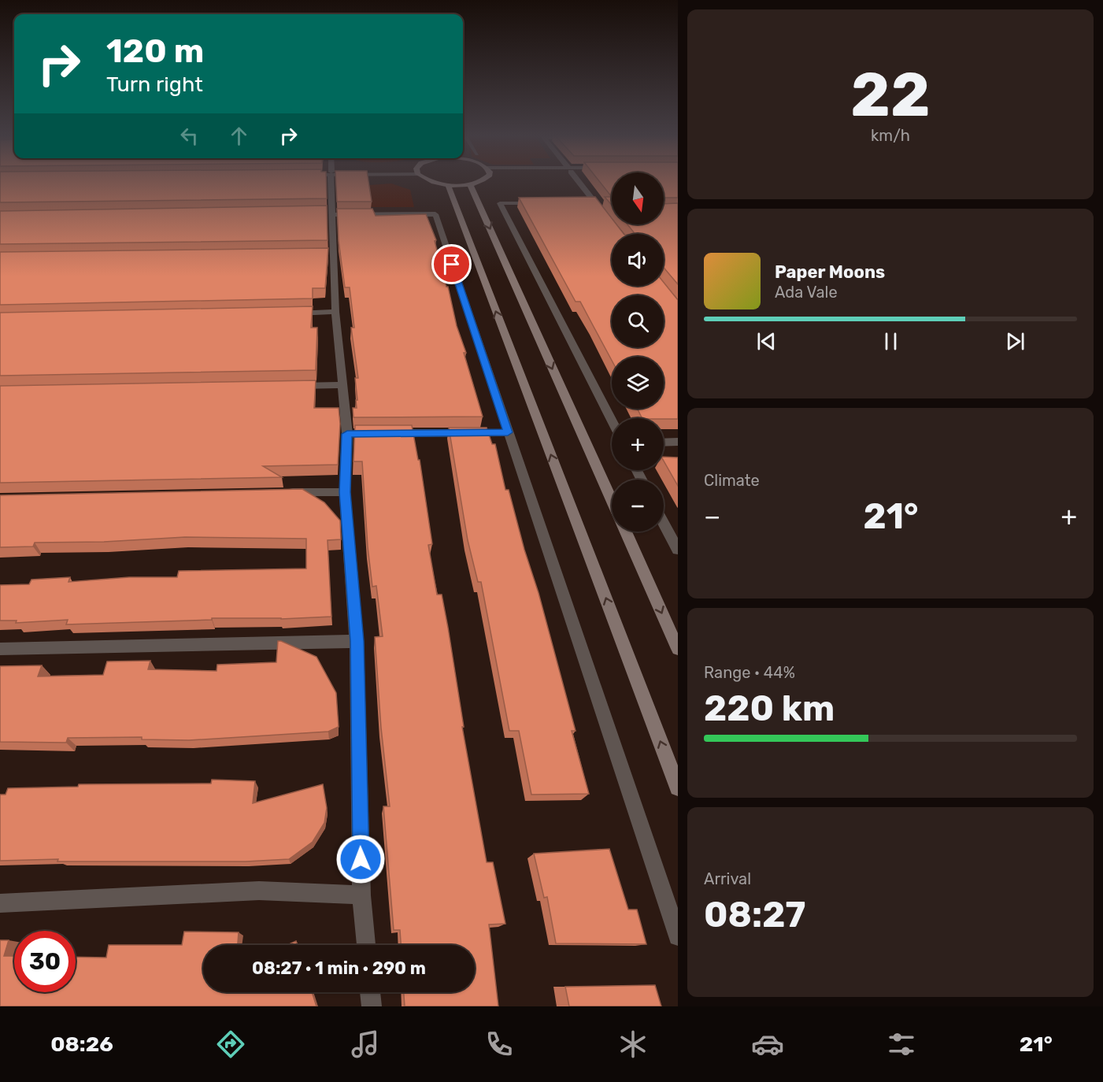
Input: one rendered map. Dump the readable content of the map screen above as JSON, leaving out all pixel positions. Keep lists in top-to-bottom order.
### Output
{
  "north": "bottom",
  "page": {
    "tile": [
      ["22", "km/h"],
      "Climate",
      ["Range · 44%", "220 km"],
      ["Arrival", "08:27"]
    ],
    "turn": ["120 m", "Turn right"],
    "map_buttons": ["+", "−"],
    "song": ["Paper Moons", "Ada Vale"],
    "heat": ["−", "21°", "+"],
    "limit": "30",
    "trip": "08:27 · 1 min · 290 m",
    "tabs": ["08:26", "21°"]
  }
}
